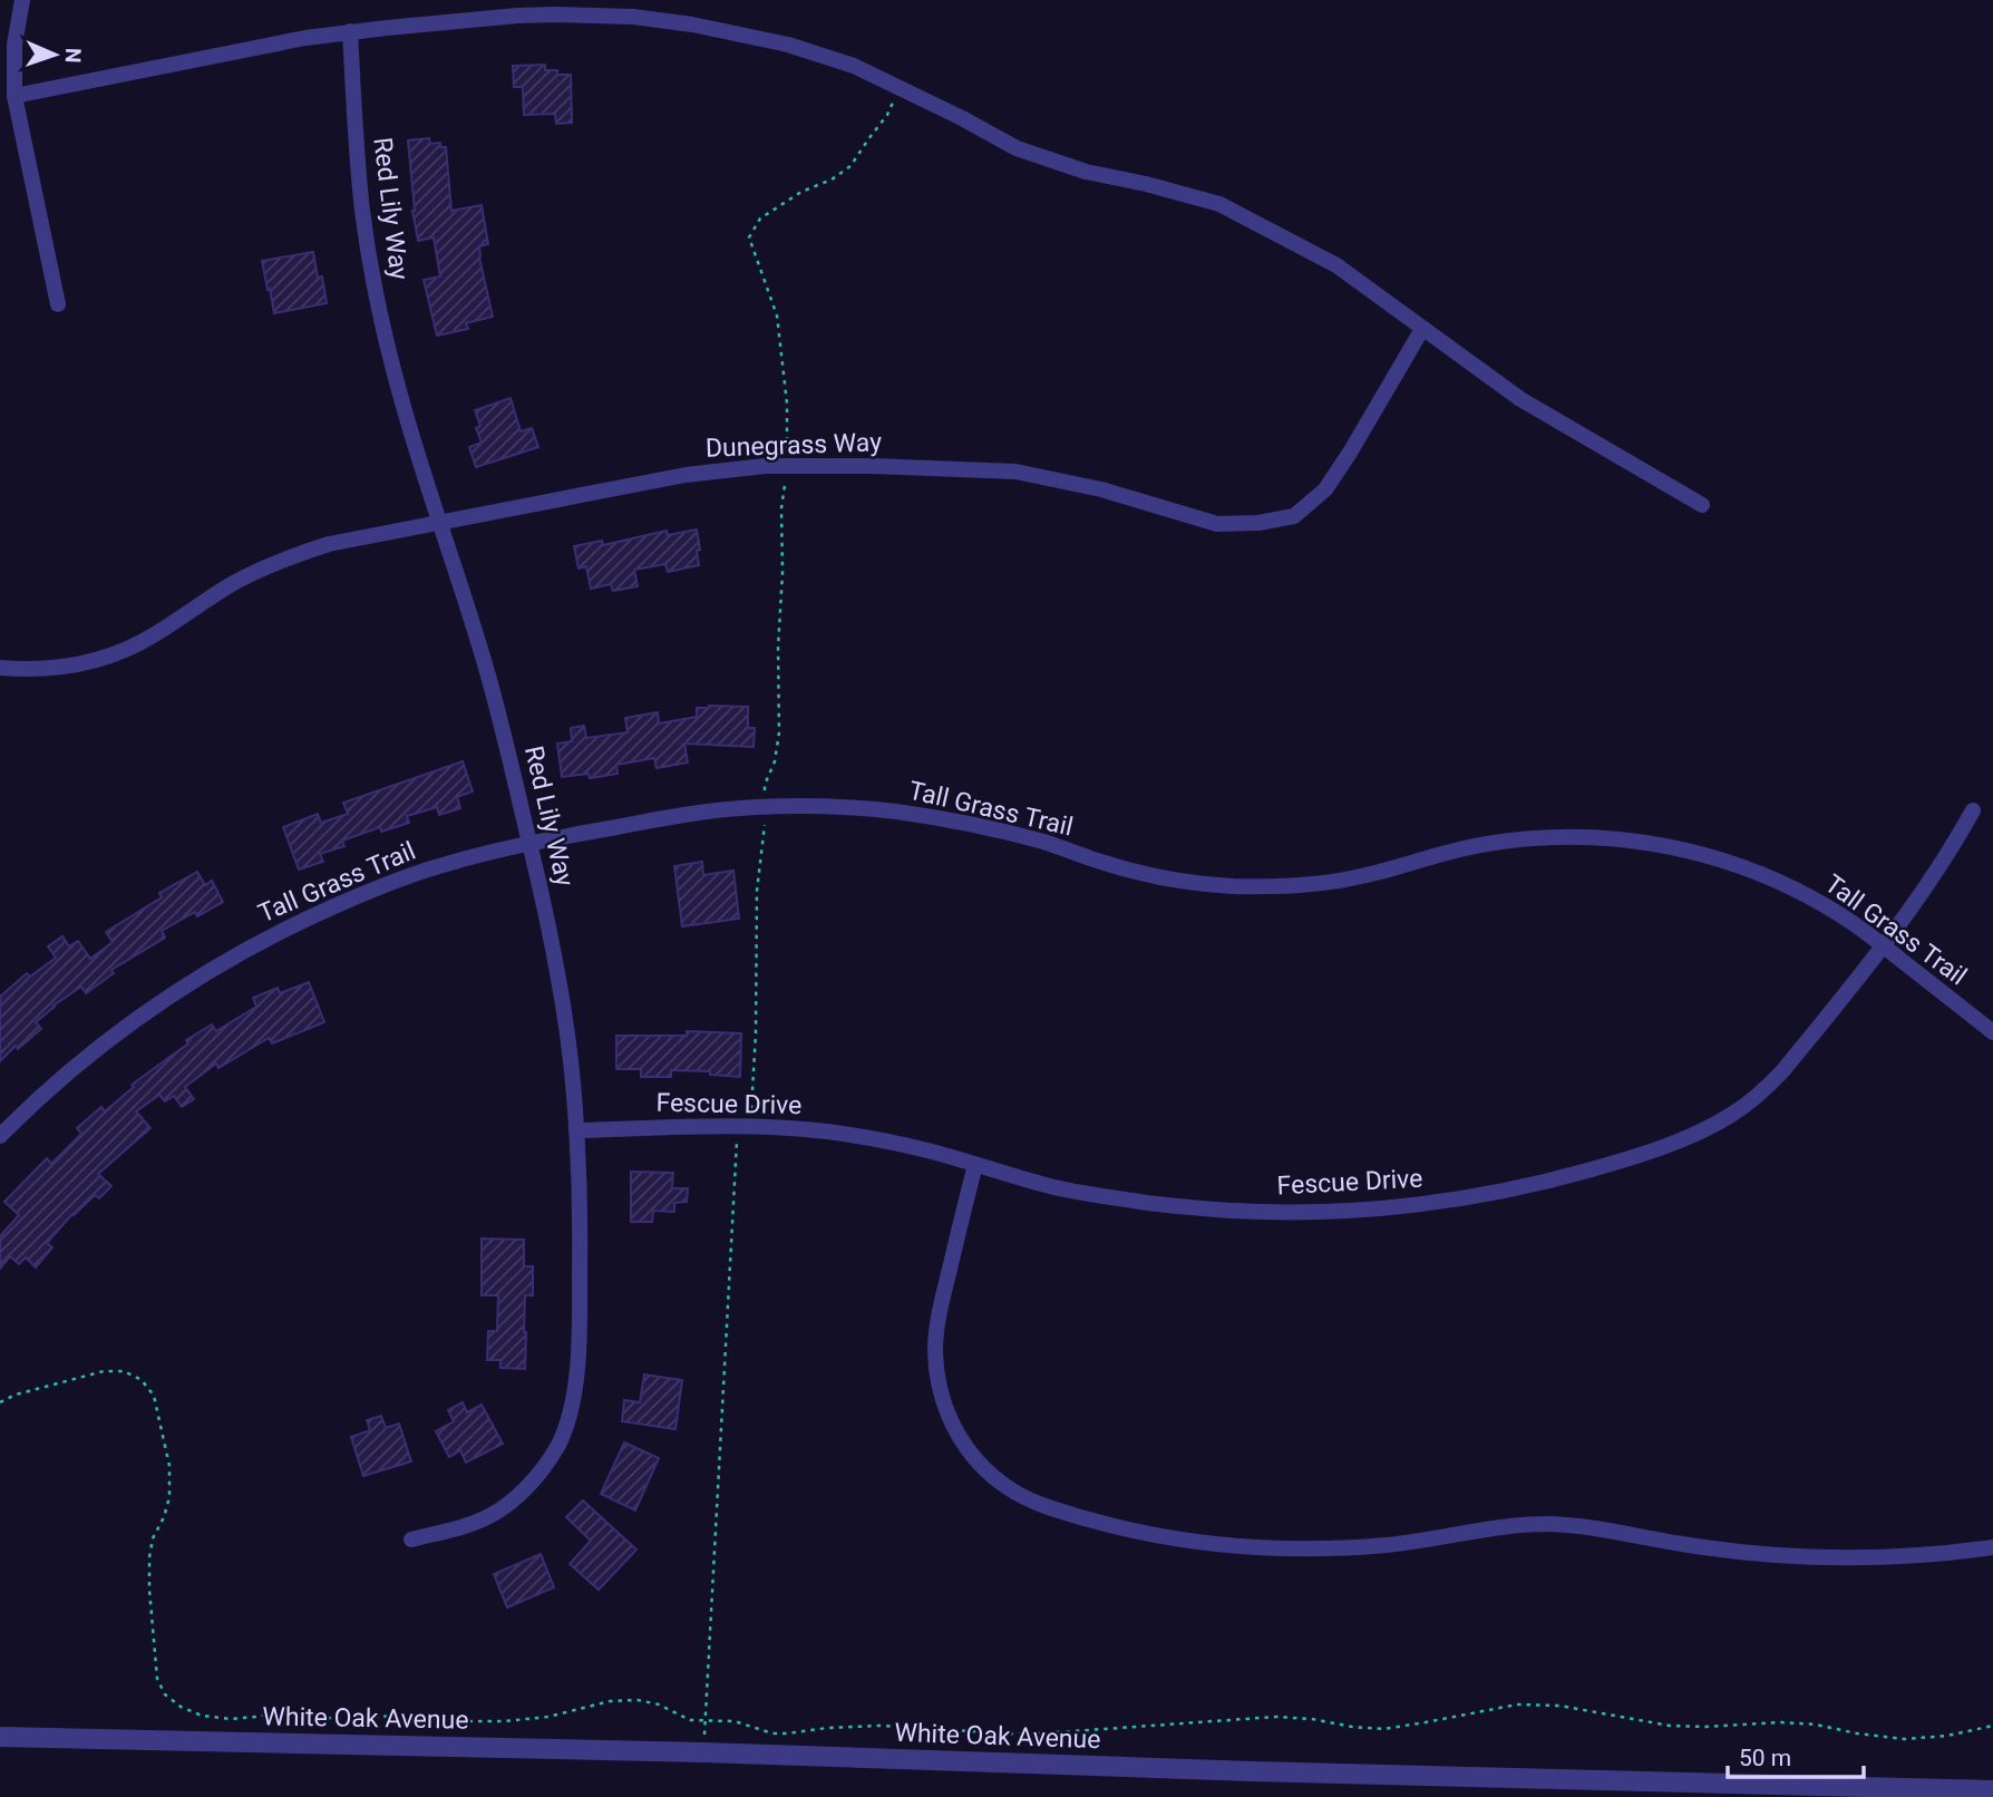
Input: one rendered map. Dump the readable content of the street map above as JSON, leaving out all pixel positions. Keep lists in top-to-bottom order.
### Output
{
  "streets": {
    "street": [
      "Red Lily Way",
      "Dunegrass Way",
      "Tall Grass Trail",
      "Fescue Drive",
      "White Oak Avenue"
    ]
  },
  "crossings": [
    ["Red Lily Way", "Dunegrass Way"],
    ["Red Lily Way", "Tall Grass Trail"],
    ["Red Lily Way", "Fescue Drive"],
    ["Tall Grass Trail", "Fescue Drive"]
  ],
  "scale_bar": "50 m",
  "north": "right"
}
